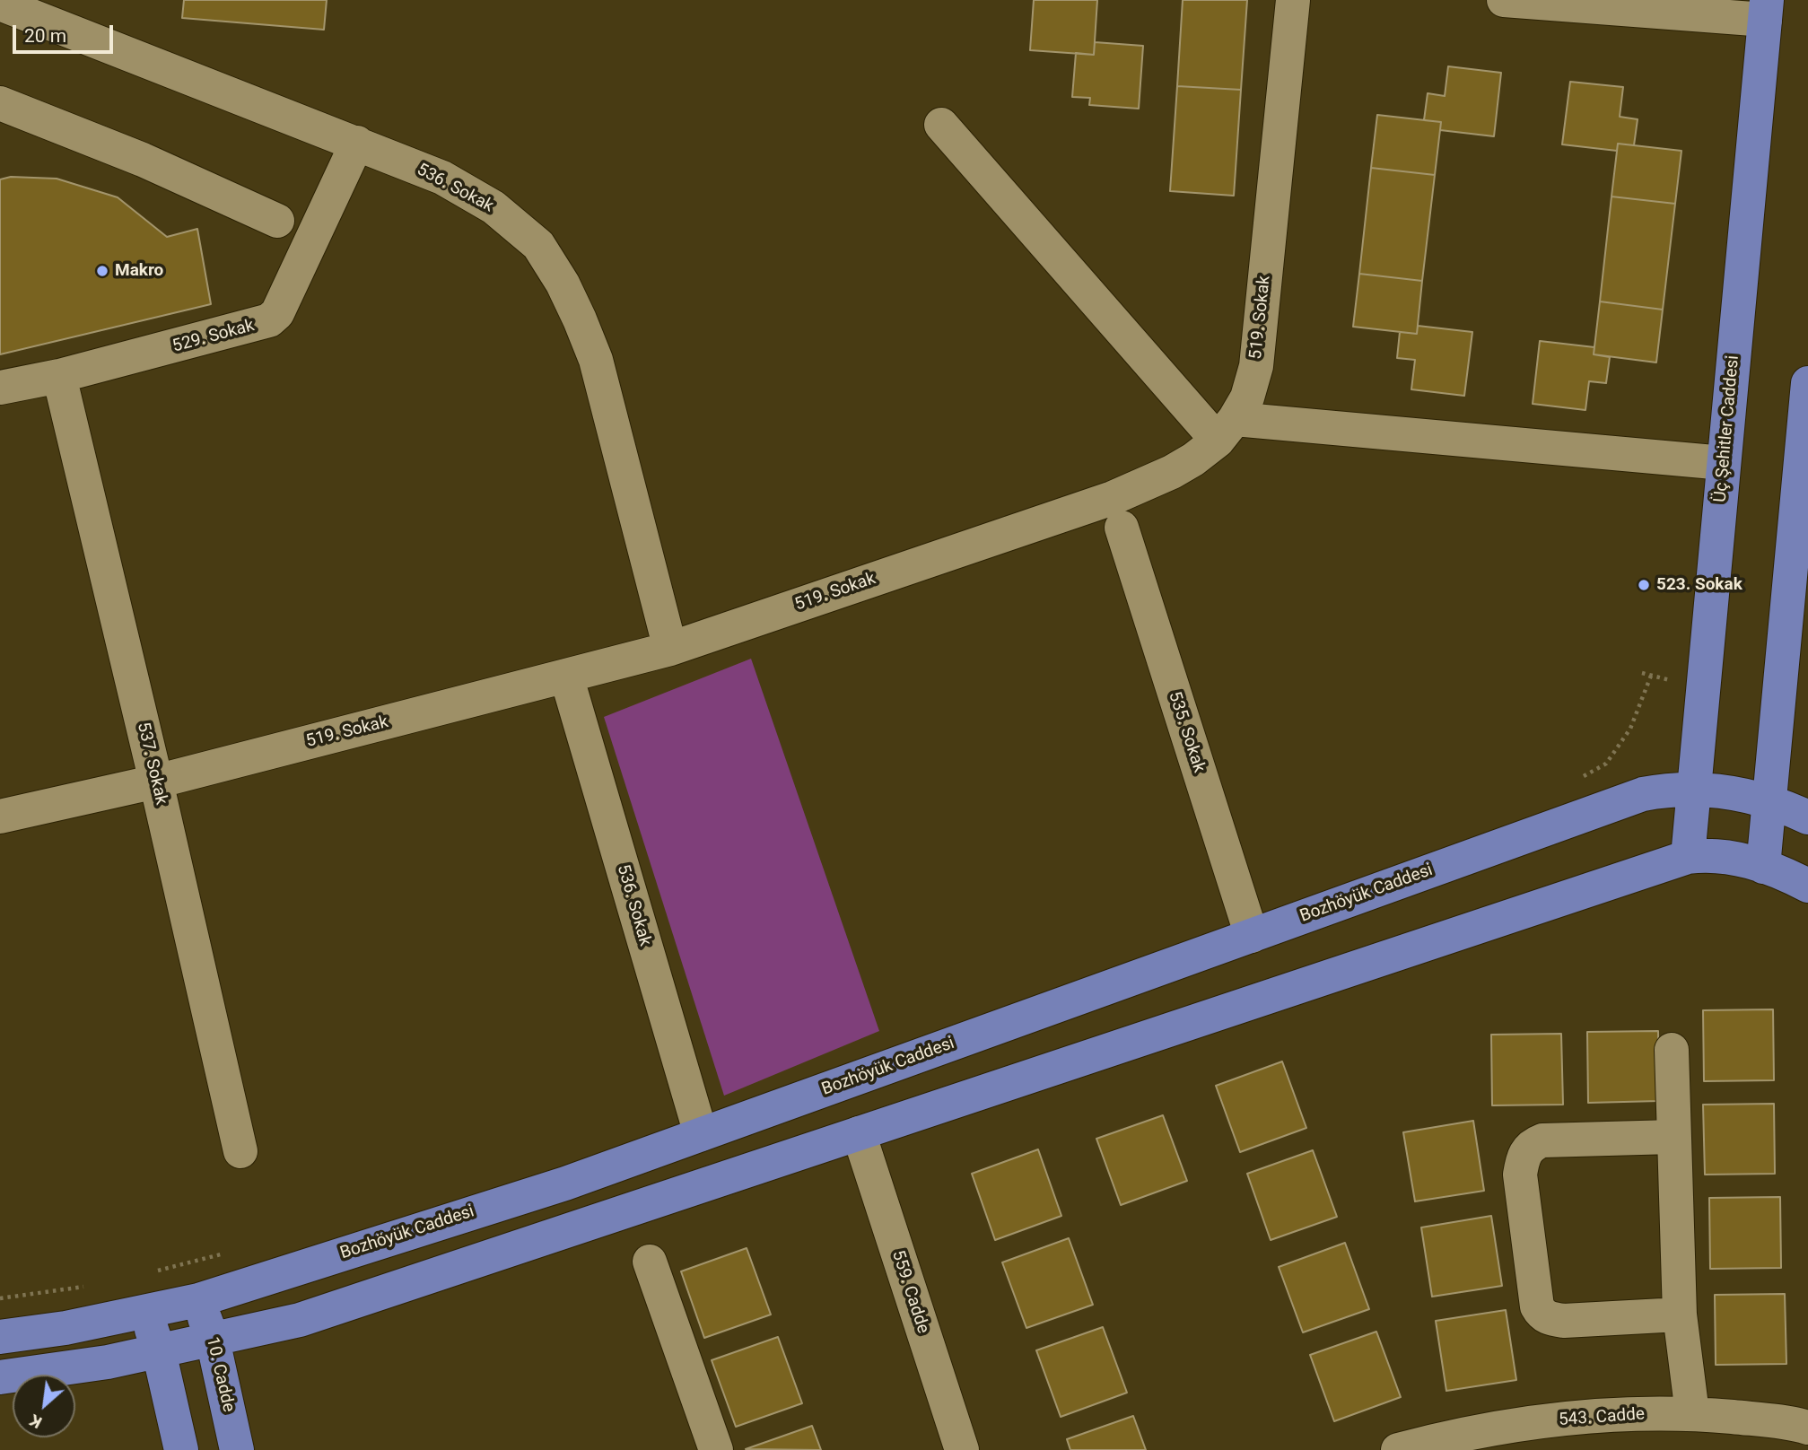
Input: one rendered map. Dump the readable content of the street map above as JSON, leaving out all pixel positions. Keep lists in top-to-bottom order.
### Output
{
  "streets": {
    "main road": ["Üç Şehitler Caddesi", "Bozhöyük Caddesi", "10. Cadde"],
    "street": [
      "536. Sokak",
      "519. Sokak",
      "529. Sokak",
      "535. Sokak",
      "537. Sokak",
      "559. Cadde",
      "543. Cadde"
    ]
  },
  "crossings": [
    ["536. Sokak", "519. Sokak"],
    ["536. Sokak", "529. Sokak"],
    ["536. Sokak", "Bozhöyük Caddesi"],
    ["519. Sokak", "537. Sokak"],
    ["529. Sokak", "537. Sokak"],
    ["Üç Şehitler Caddesi", "Bozhöyük Caddesi"],
    ["535. Sokak", "Bozhöyük Caddesi"],
    ["Bozhöyük Caddesi", "10. Cadde"]
  ],
  "places": ["Makro", "523. Sokak"],
  "scale_bar": "20 m",
  "north": "bottom left"
}
